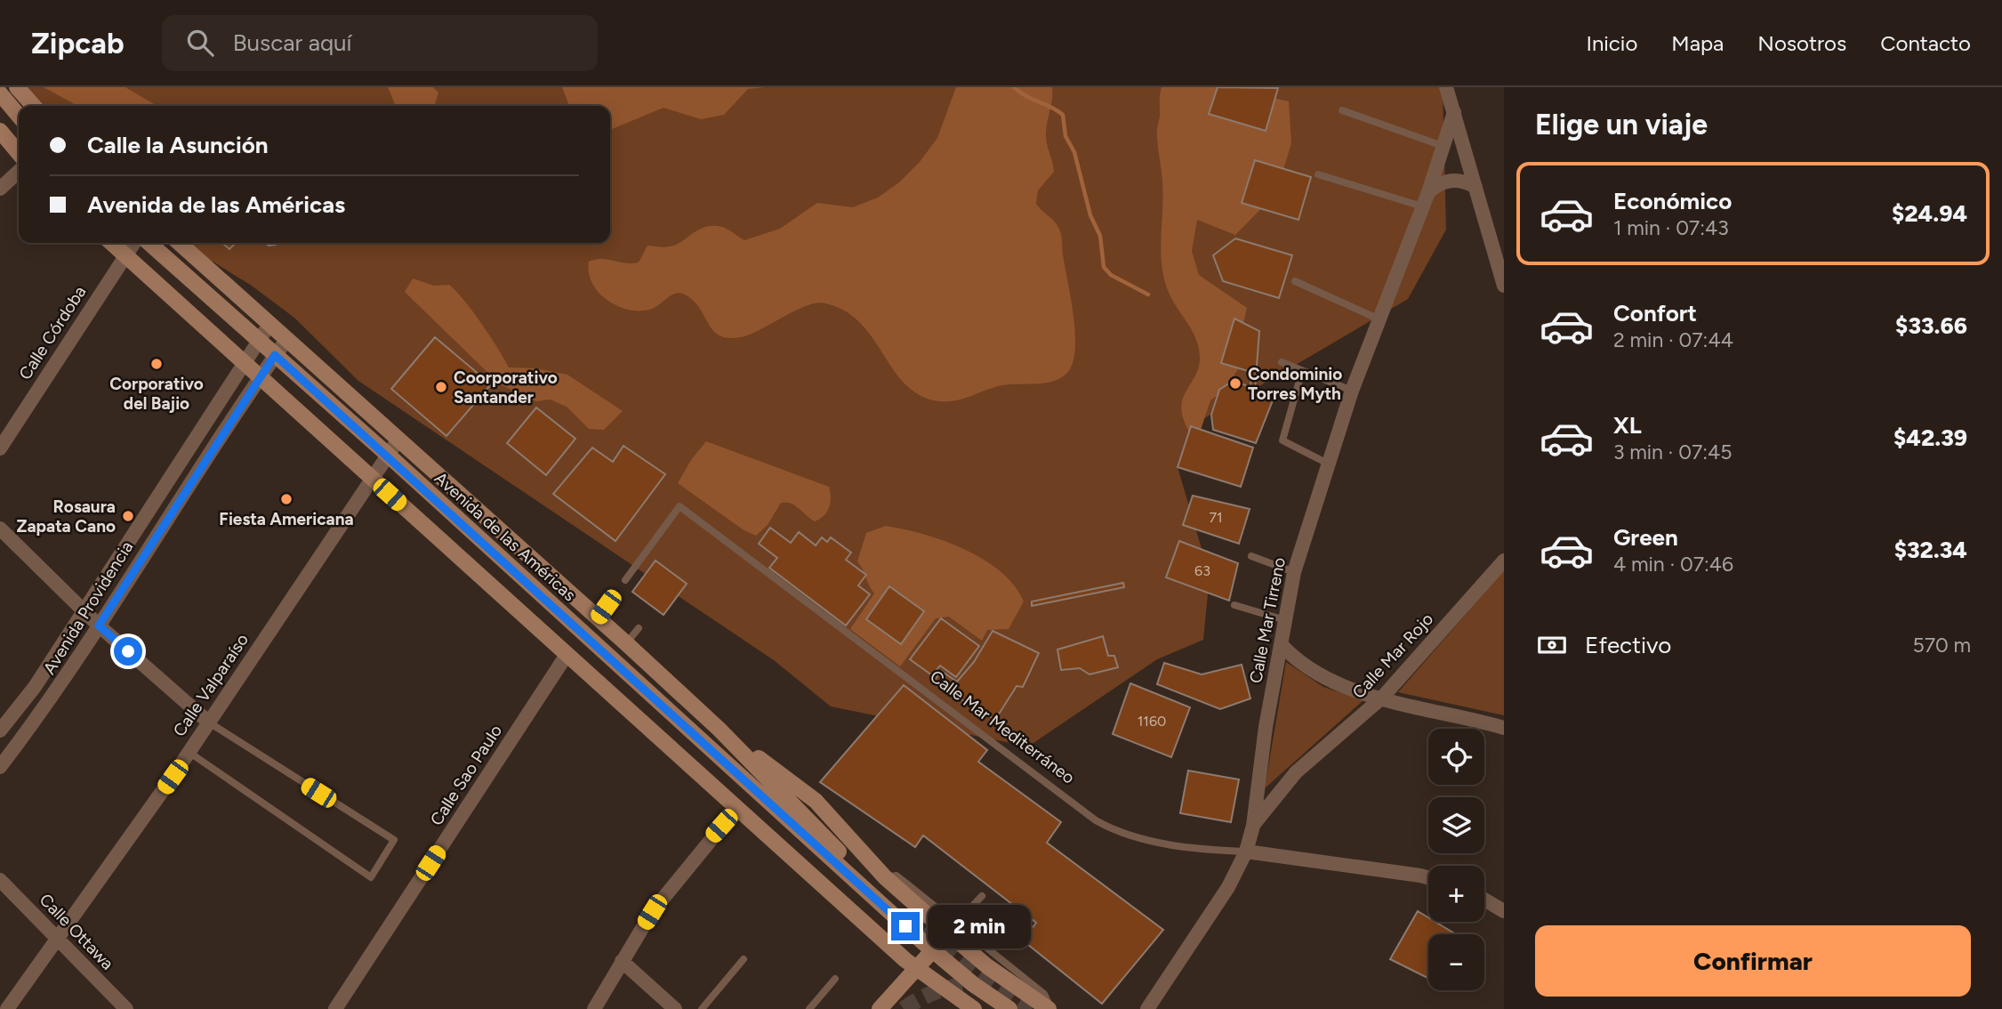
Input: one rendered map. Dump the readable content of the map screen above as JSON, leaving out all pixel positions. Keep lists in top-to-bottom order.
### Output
{
  "streets": {
    "main road": ["Avenida de las Américas"],
    "street": [
      "Calle Córdoba",
      "Avenida Providencia",
      "Calle Mar Tirreno",
      "Calle Mar Rojo",
      "Calle Valparaíso",
      "Calle Mar Mediterráneo",
      "Calle Sao Paulo",
      "Calle Ottawa"
    ]
  },
  "crossings": [
    ["Avenida de las Américas", "Avenida Providencia"],
    ["Avenida de las Américas", "Calle Valparaíso"],
    ["Calle Mar Tirreno", "Calle Mar Rojo"],
    ["Calle Mar Tirreno", "Calle Mar Mediterráneo"],
    ["Calle Valparaíso", "Calle Ottawa"]
  ],
  "places": [
    "Corporativo del Bajio",
    "Condominio Torres Myth",
    "Coorporativo Santander",
    "Fiesta Americana",
    "Rosaura Zapata Cano"
  ],
  "house_numbers": ["71", "63", "1160"],
  "page": {
    "header": "Zipcab",
    "search": "Buscar aquí",
    "nav": [
      "Inicio",
      "Mapa",
      "Nosotros",
      "Contacto"
    ],
    "heading": "Elige un viaje",
    "banner": ["Calle la Asunción", "Avenida de las Américas"],
    "list": [
      {
        "name": "Económico",
        "note": "1 min · 07:43",
        "value": "$24.94"
      },
      {
        "name": "Confort",
        "note": "2 min · 07:44",
        "value": "$33.66"
      },
      {
        "name": "XL",
        "note": "3 min · 07:45",
        "value": "$42.39"
      },
      {
        "name": "Green",
        "note": "4 min · 07:46",
        "value": "$32.34"
      }
    ],
    "pay": ["Efectivo", "570 m"],
    "map_buttons": ["+", "−"],
    "bubble": "2 min",
    "buttons": "Confirmar"
  }
}
